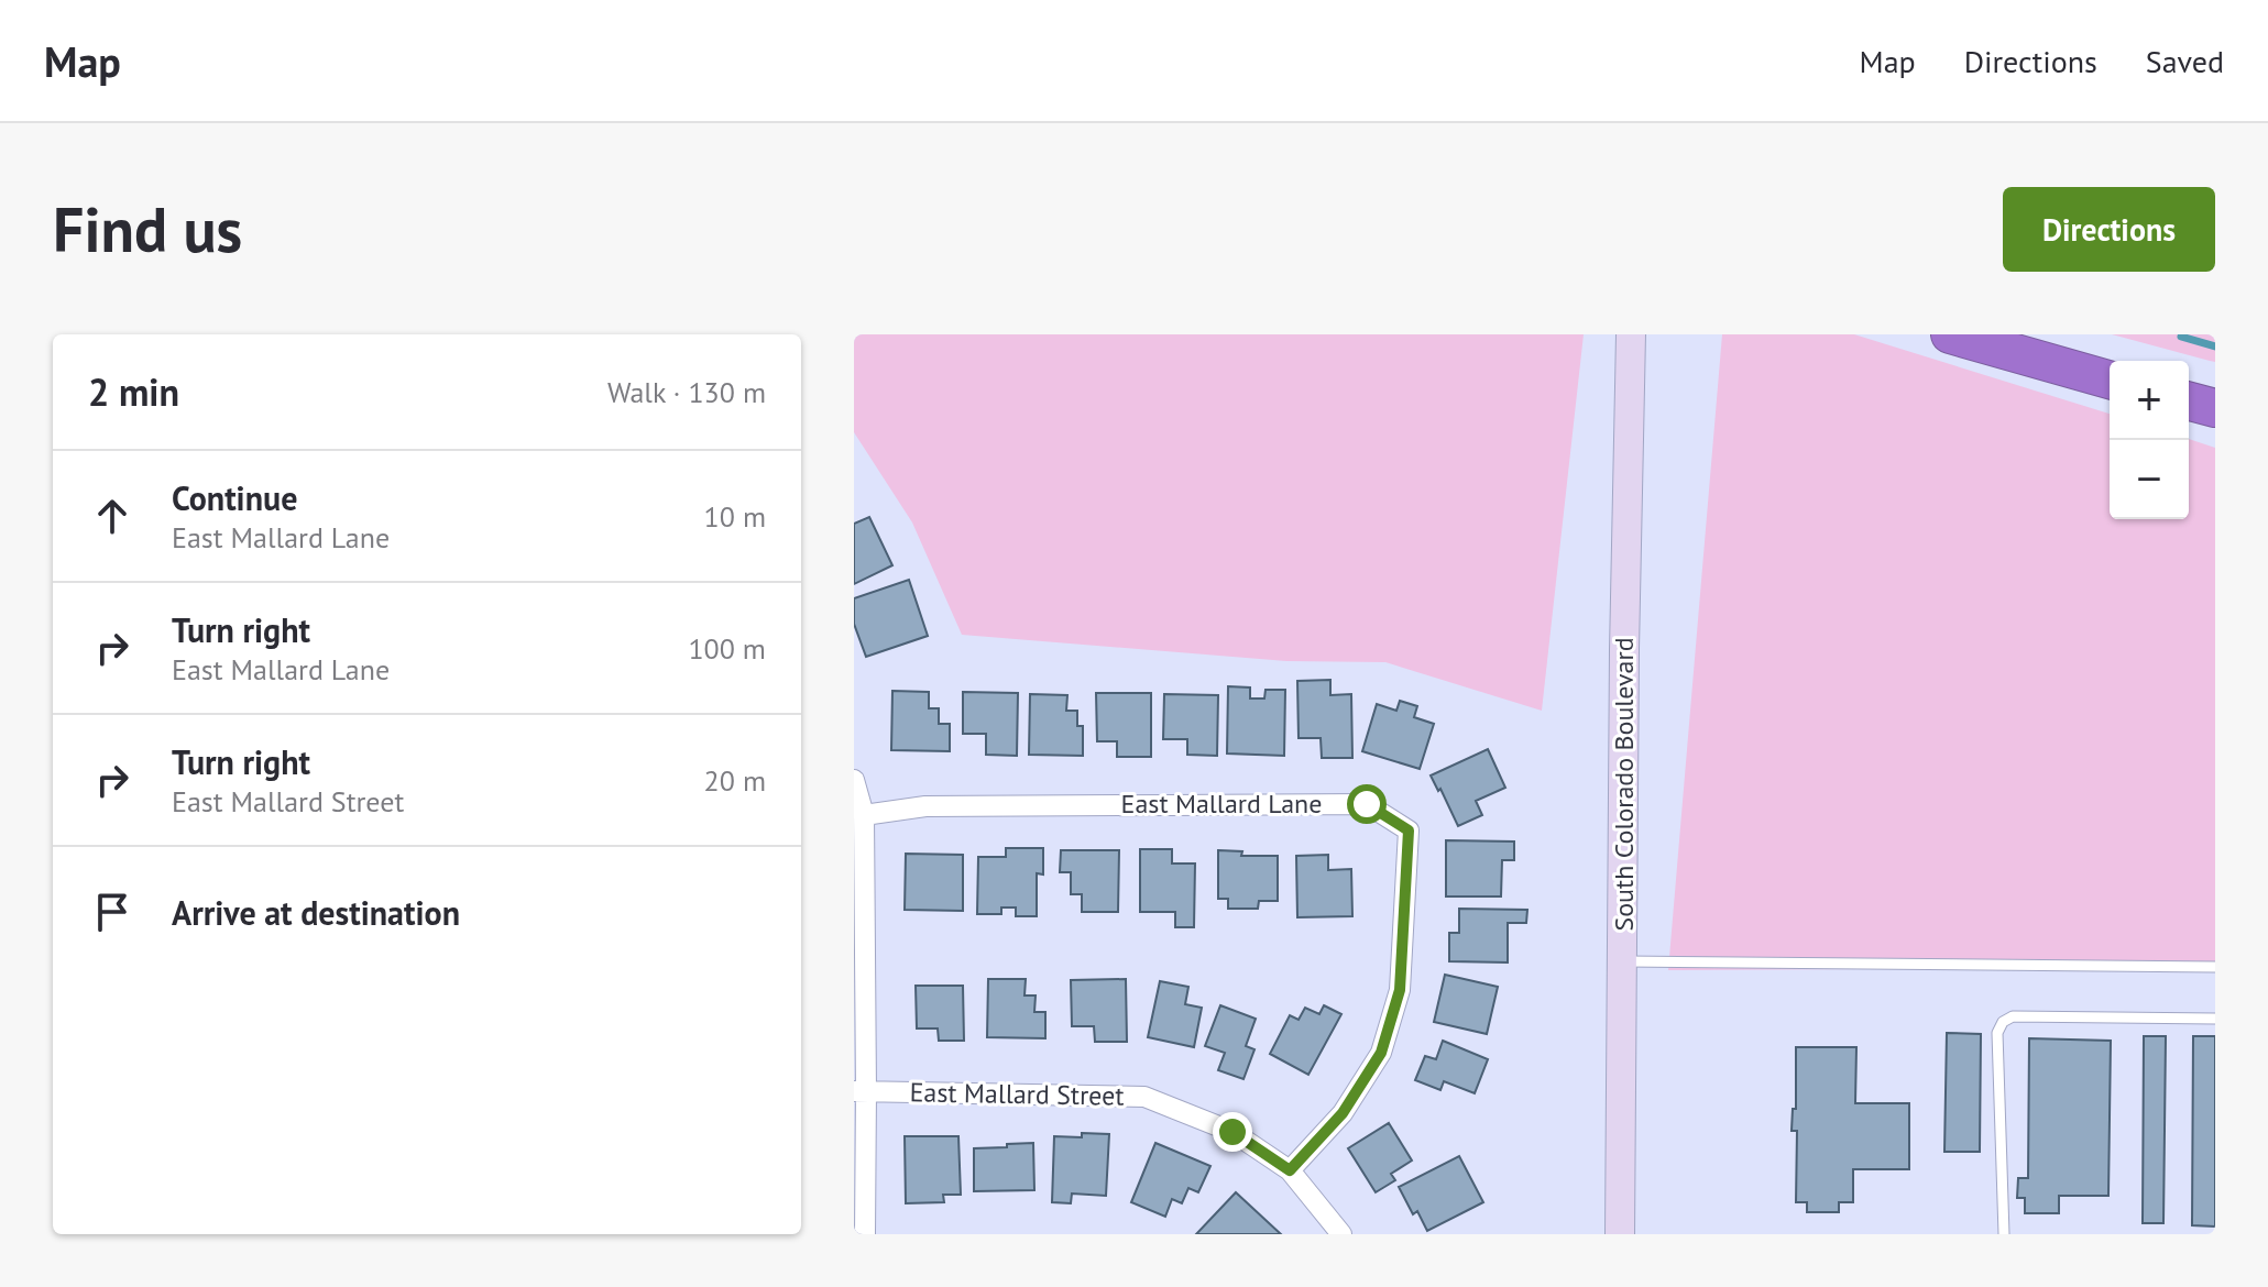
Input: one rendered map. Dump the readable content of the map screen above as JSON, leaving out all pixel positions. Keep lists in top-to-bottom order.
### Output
{
  "streets": {
    "main road": ["South Colorado Boulevard"],
    "street": ["East Mallard Lane", "East Mallard Street"]
  },
  "crossings": [
    ["East Mallard Lane", "East Mallard Street"]
  ],
  "page": {
    "header": "Map",
    "nav": ["Map", "Directions", "Saved"],
    "buttons": "Directions",
    "title": "Find us",
    "heading": ["2 min", "Walk · 130 m"],
    "map_buttons": ["+", "−"],
    "list": [
      ["Continue", "East Mallard Lane", "10 m"],
      ["Turn right", "East Mallard Lane", "100 m"],
      ["Turn right", "East Mallard Street", "20 m"],
      "Arrive at destination"
    ]
  }
}
